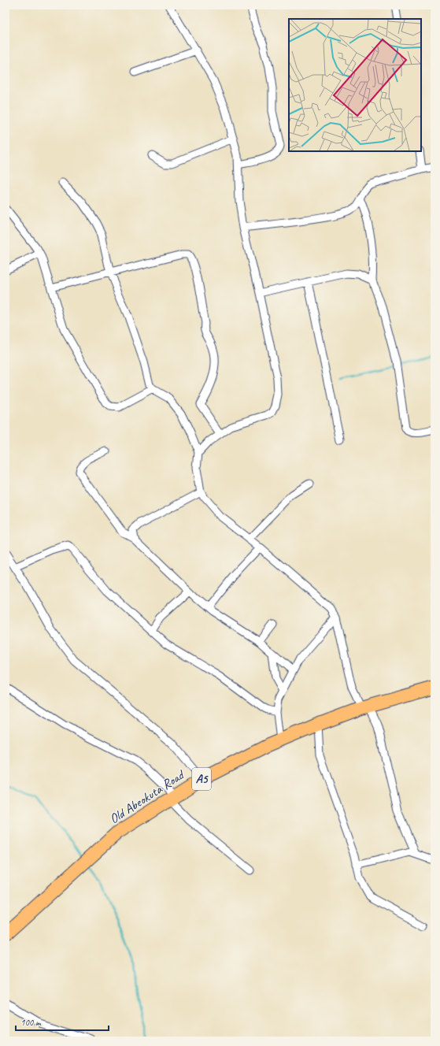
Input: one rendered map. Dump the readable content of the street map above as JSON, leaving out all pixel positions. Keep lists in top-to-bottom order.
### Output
{
  "streets": {
    "highway": ["A5", "Old Abeokuta Road"]
  },
  "scale_bar": "100 m"
}
